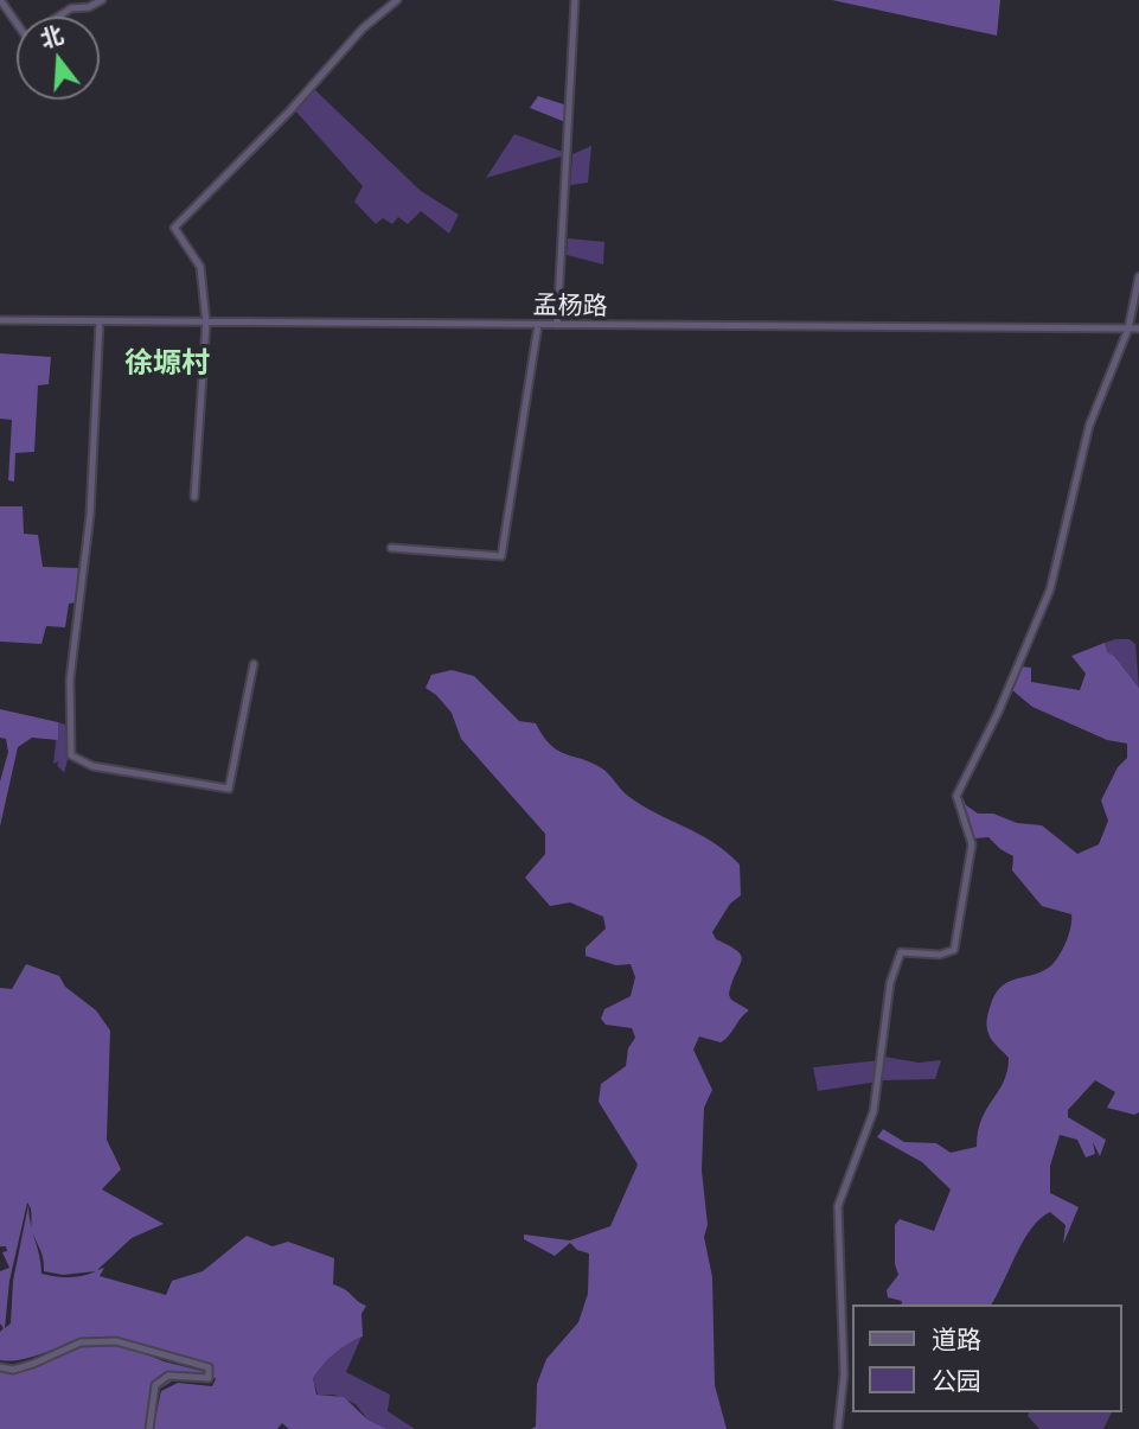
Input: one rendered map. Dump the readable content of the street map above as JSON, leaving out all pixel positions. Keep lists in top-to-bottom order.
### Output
{
  "streets": {
    "street": ["孟杨路"]
  },
  "districts": ["徐塬村"],
  "legend": ["道路", "公园"],
  "north": "top"
}
